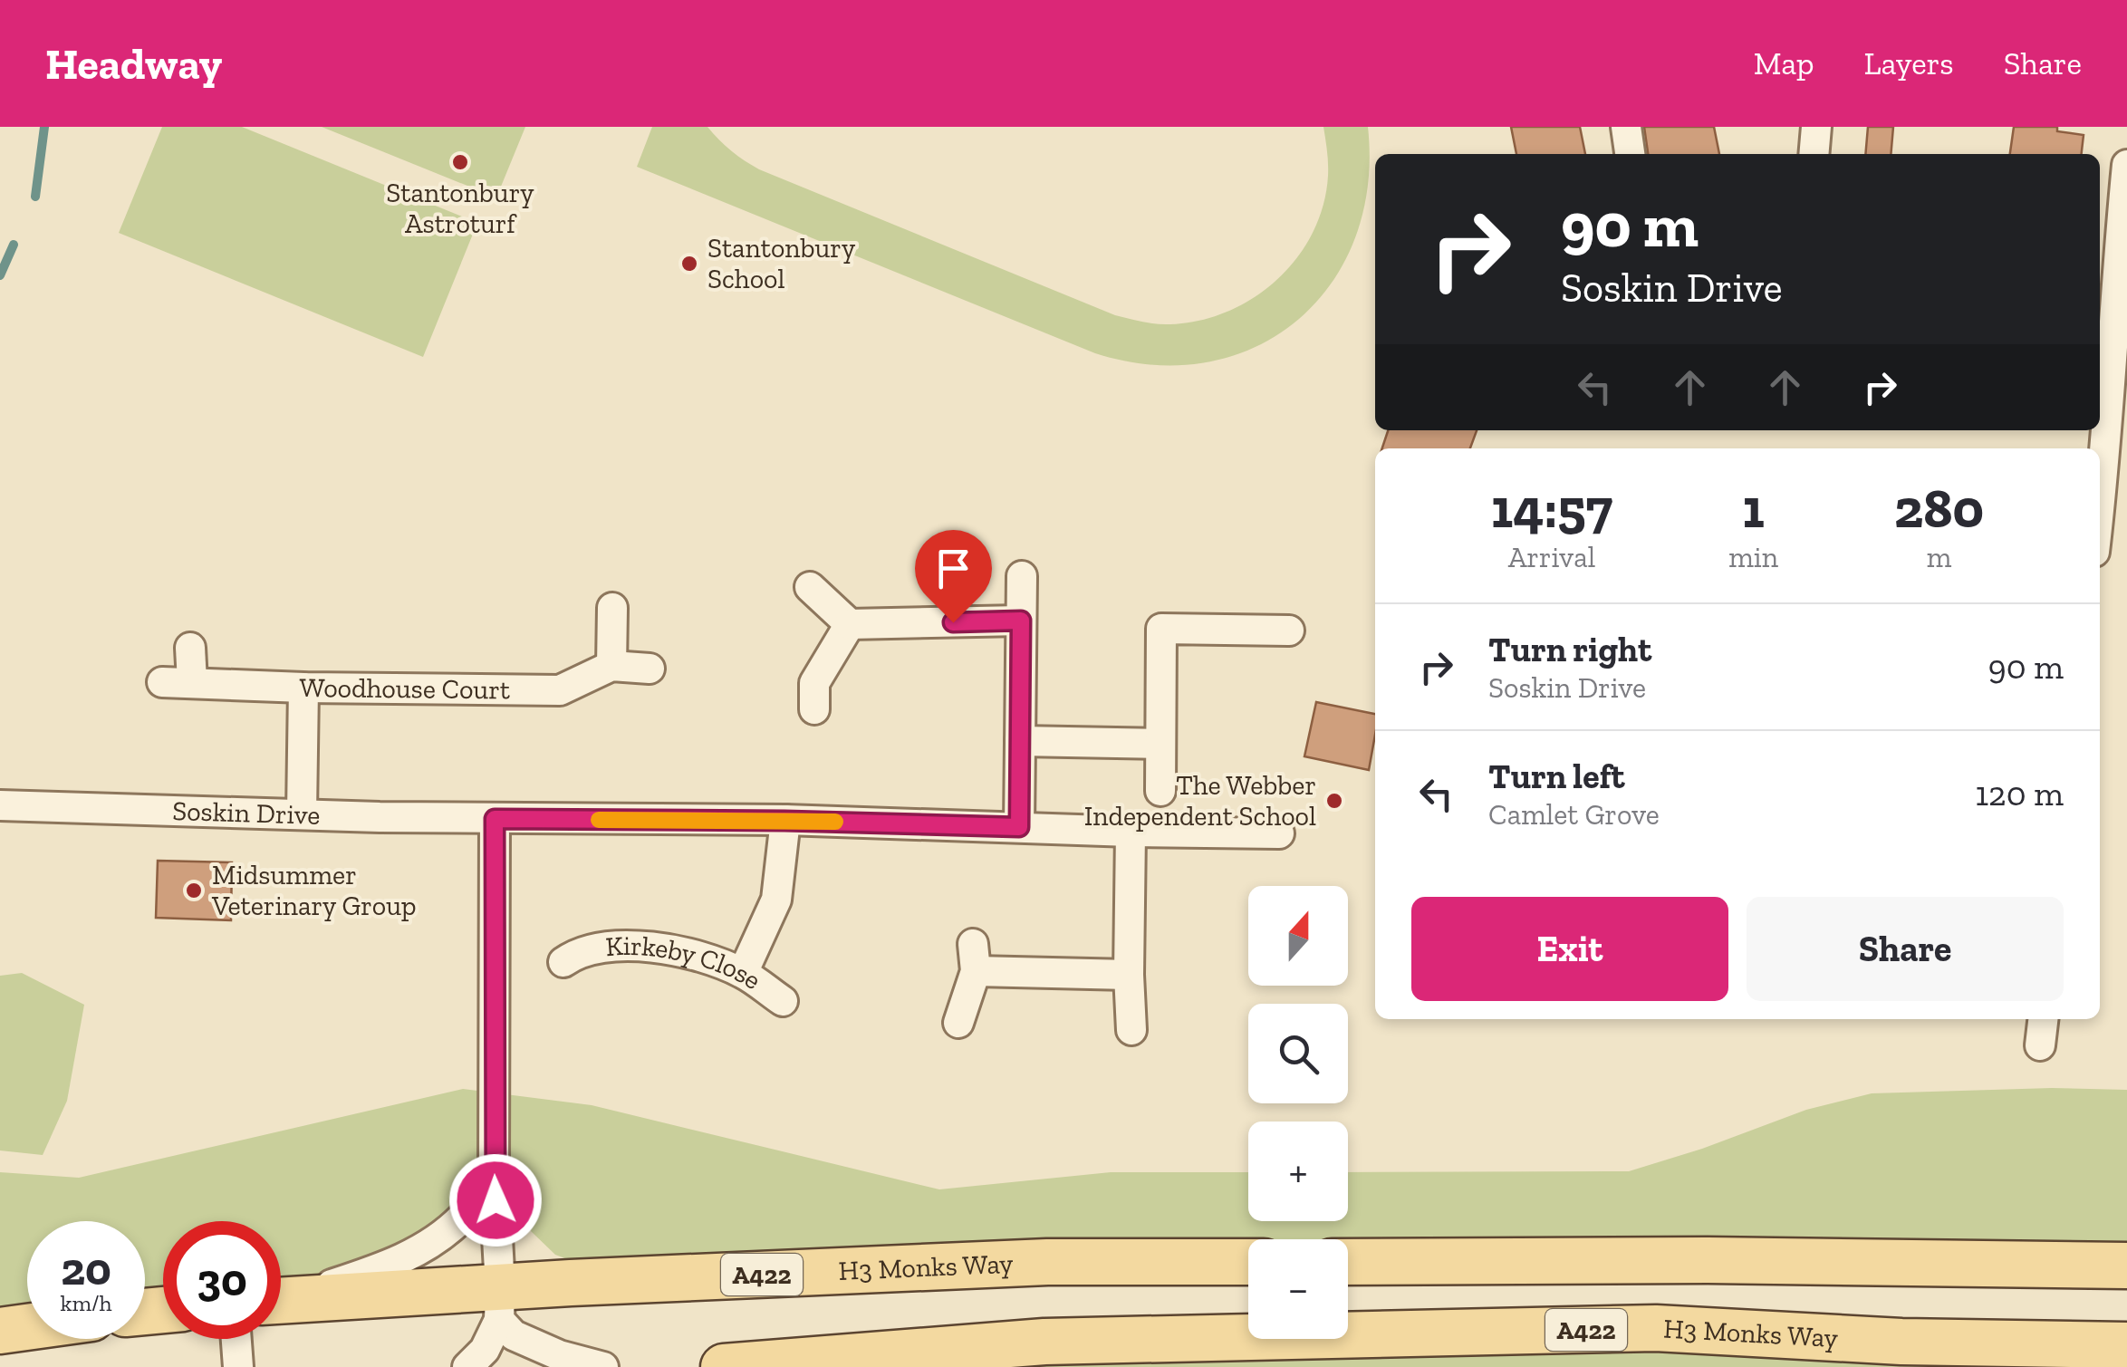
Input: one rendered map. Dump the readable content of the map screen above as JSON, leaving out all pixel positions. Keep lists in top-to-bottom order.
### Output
{
  "streets": {
    "main road": ["H3 Monks Way", "A422"],
    "street": ["Woodhouse Court", "Soskin Drive", "Kirkeby Close"]
  },
  "places": [
    "Stantonbury Astroturf",
    "Stantonbury School",
    "The Webber Independent School",
    "Midsummer Veterinary Group"
  ],
  "north": "top",
  "page": {
    "header": "Headway",
    "nav": ["Map", "Layers", "Share"],
    "turn": ["90 m", "Soskin Drive"],
    "eta": [
      "14:57",
      "Arrival",
      "1",
      "min",
      "280",
      "m"
    ],
    "list": [
      {
        "name": "Turn right",
        "note": "Soskin Drive",
        "value": "90 m"
      },
      {
        "name": "Turn left",
        "note": "Camlet Grove",
        "value": "120 m"
      }
    ],
    "buttons": ["Exit", "Share"],
    "map_buttons": ["+", "−"],
    "speed": "20 km/h",
    "limit": "30"
  }
}
